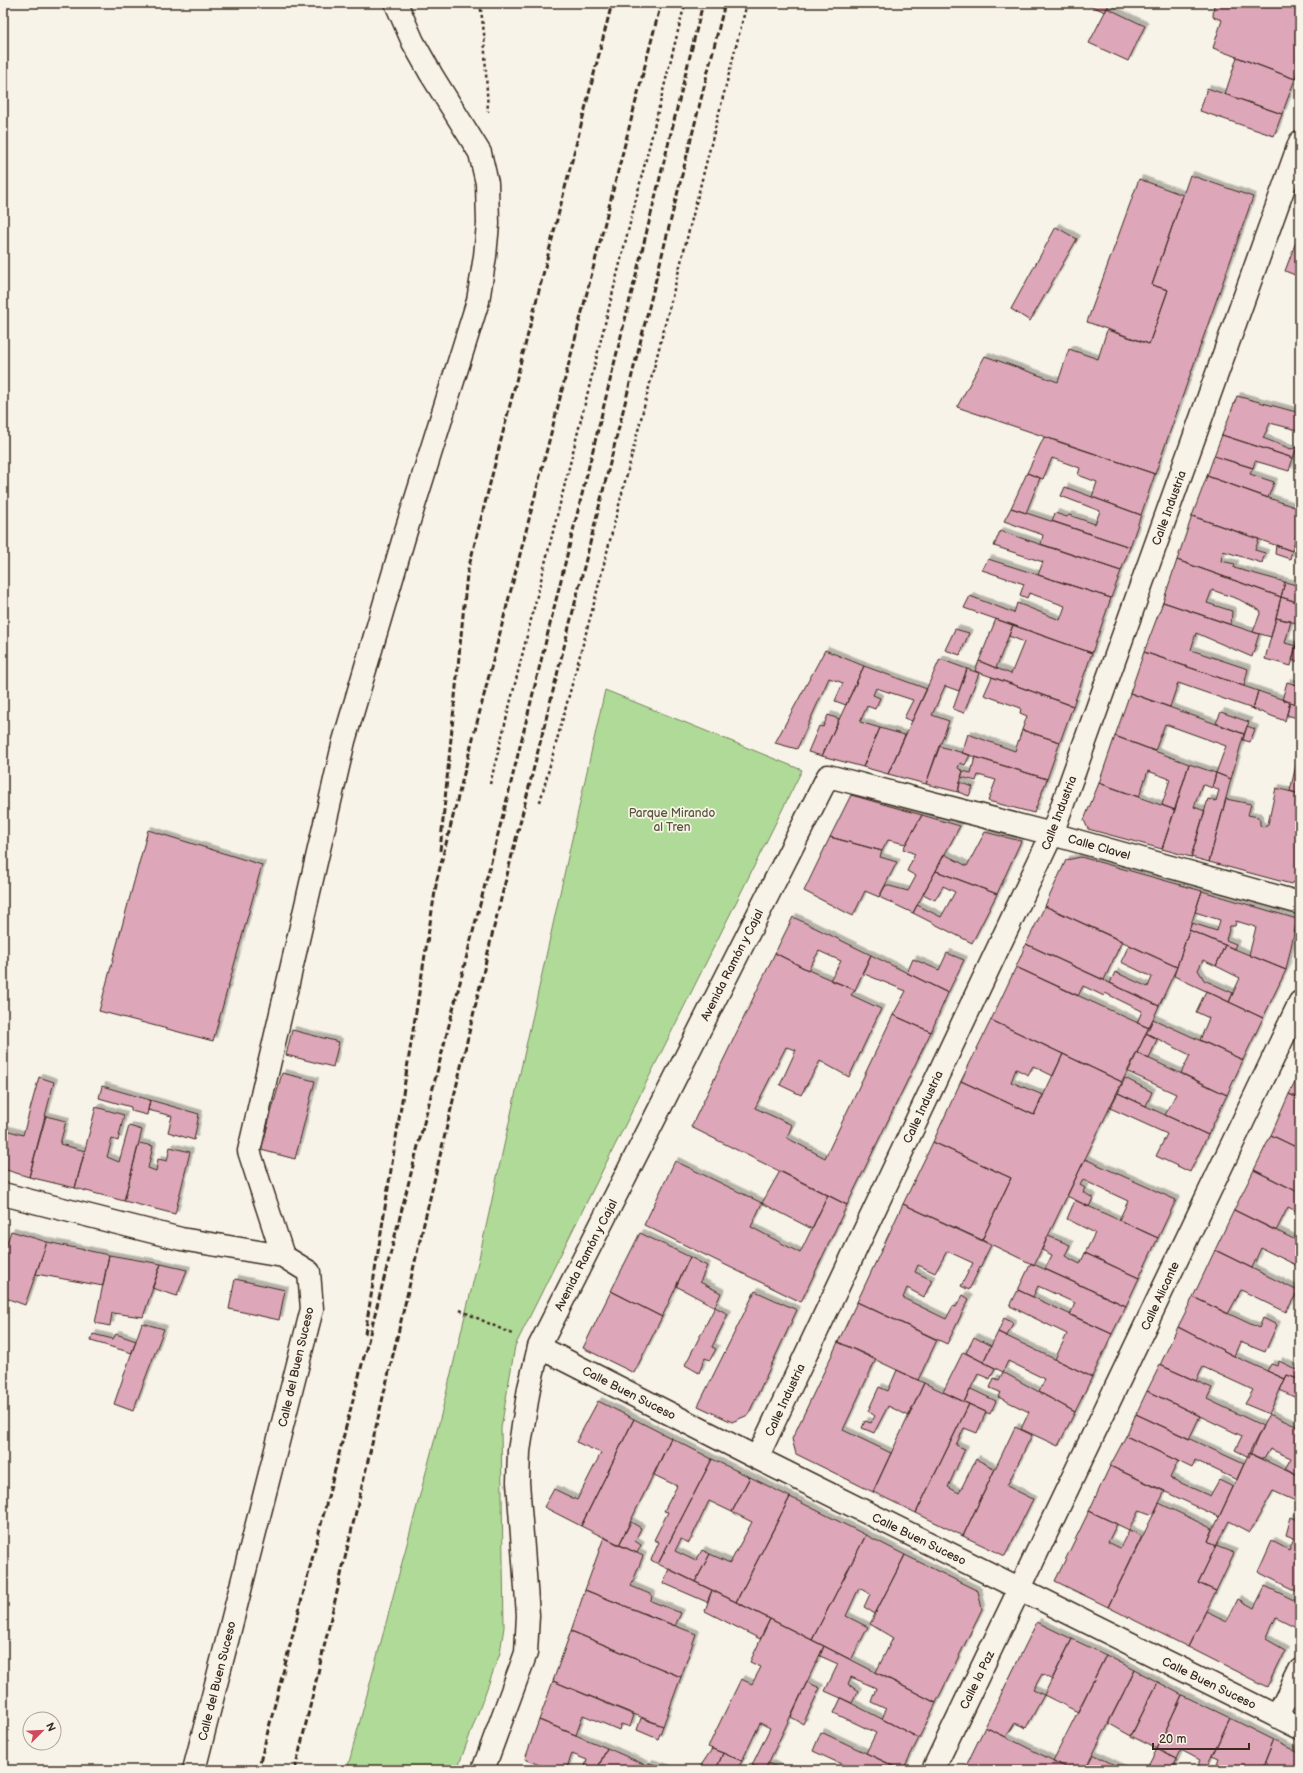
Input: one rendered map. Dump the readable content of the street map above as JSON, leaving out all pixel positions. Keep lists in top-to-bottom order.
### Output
{
  "streets": {
    "street": [
      "Calle Industria",
      "Calle Clavel",
      "Avenida Ramón y Cajal",
      "Calle Alicante",
      "Calle del Buen Suceso",
      "Calle Buen Suceso",
      "Calle la Paz"
    ]
  },
  "crossings": [
    ["Calle Industria", "Calle Clavel"],
    ["Calle Industria", "Calle Buen Suceso"],
    ["Calle Clavel", "Avenida Ramón y Cajal"],
    ["Avenida Ramón y Cajal", "Calle Buen Suceso"],
    ["Calle Alicante", "Calle Buen Suceso"],
    ["Calle Alicante", "Calle la Paz"],
    ["Calle Buen Suceso", "Calle la Paz"]
  ],
  "parks": ["Parque Mirando al Tren"],
  "scale_bar": "20 m",
  "north": "top right"
}
